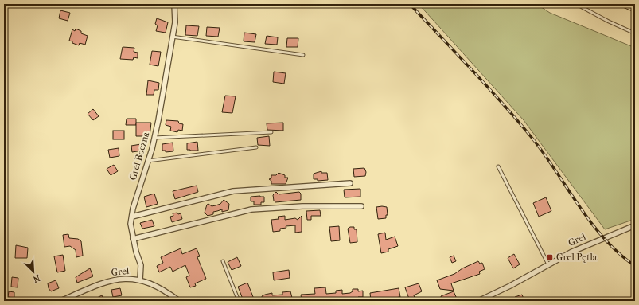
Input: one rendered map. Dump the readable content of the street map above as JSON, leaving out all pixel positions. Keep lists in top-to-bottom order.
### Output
{
  "streets": {
    "street": ["Grel Boczna", "Grel"]
  },
  "crossings": [
    ["Grel Boczna", "Grel"]
  ],
  "places": {
    "transit": ["Grel Pętla"]
  },
  "north": "bottom right"
}
